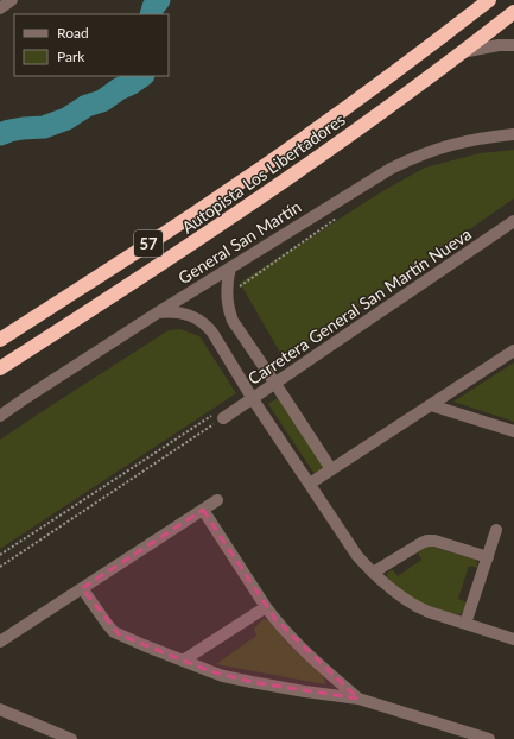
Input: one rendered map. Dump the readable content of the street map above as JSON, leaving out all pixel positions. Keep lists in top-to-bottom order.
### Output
{
  "streets": {
    "highway": ["Autopista Los Libertadores", "57"],
    "street": ["General San Martín", "Carretera General San Martín Nueva"]
  },
  "legend": ["Road", "Park"]
}
